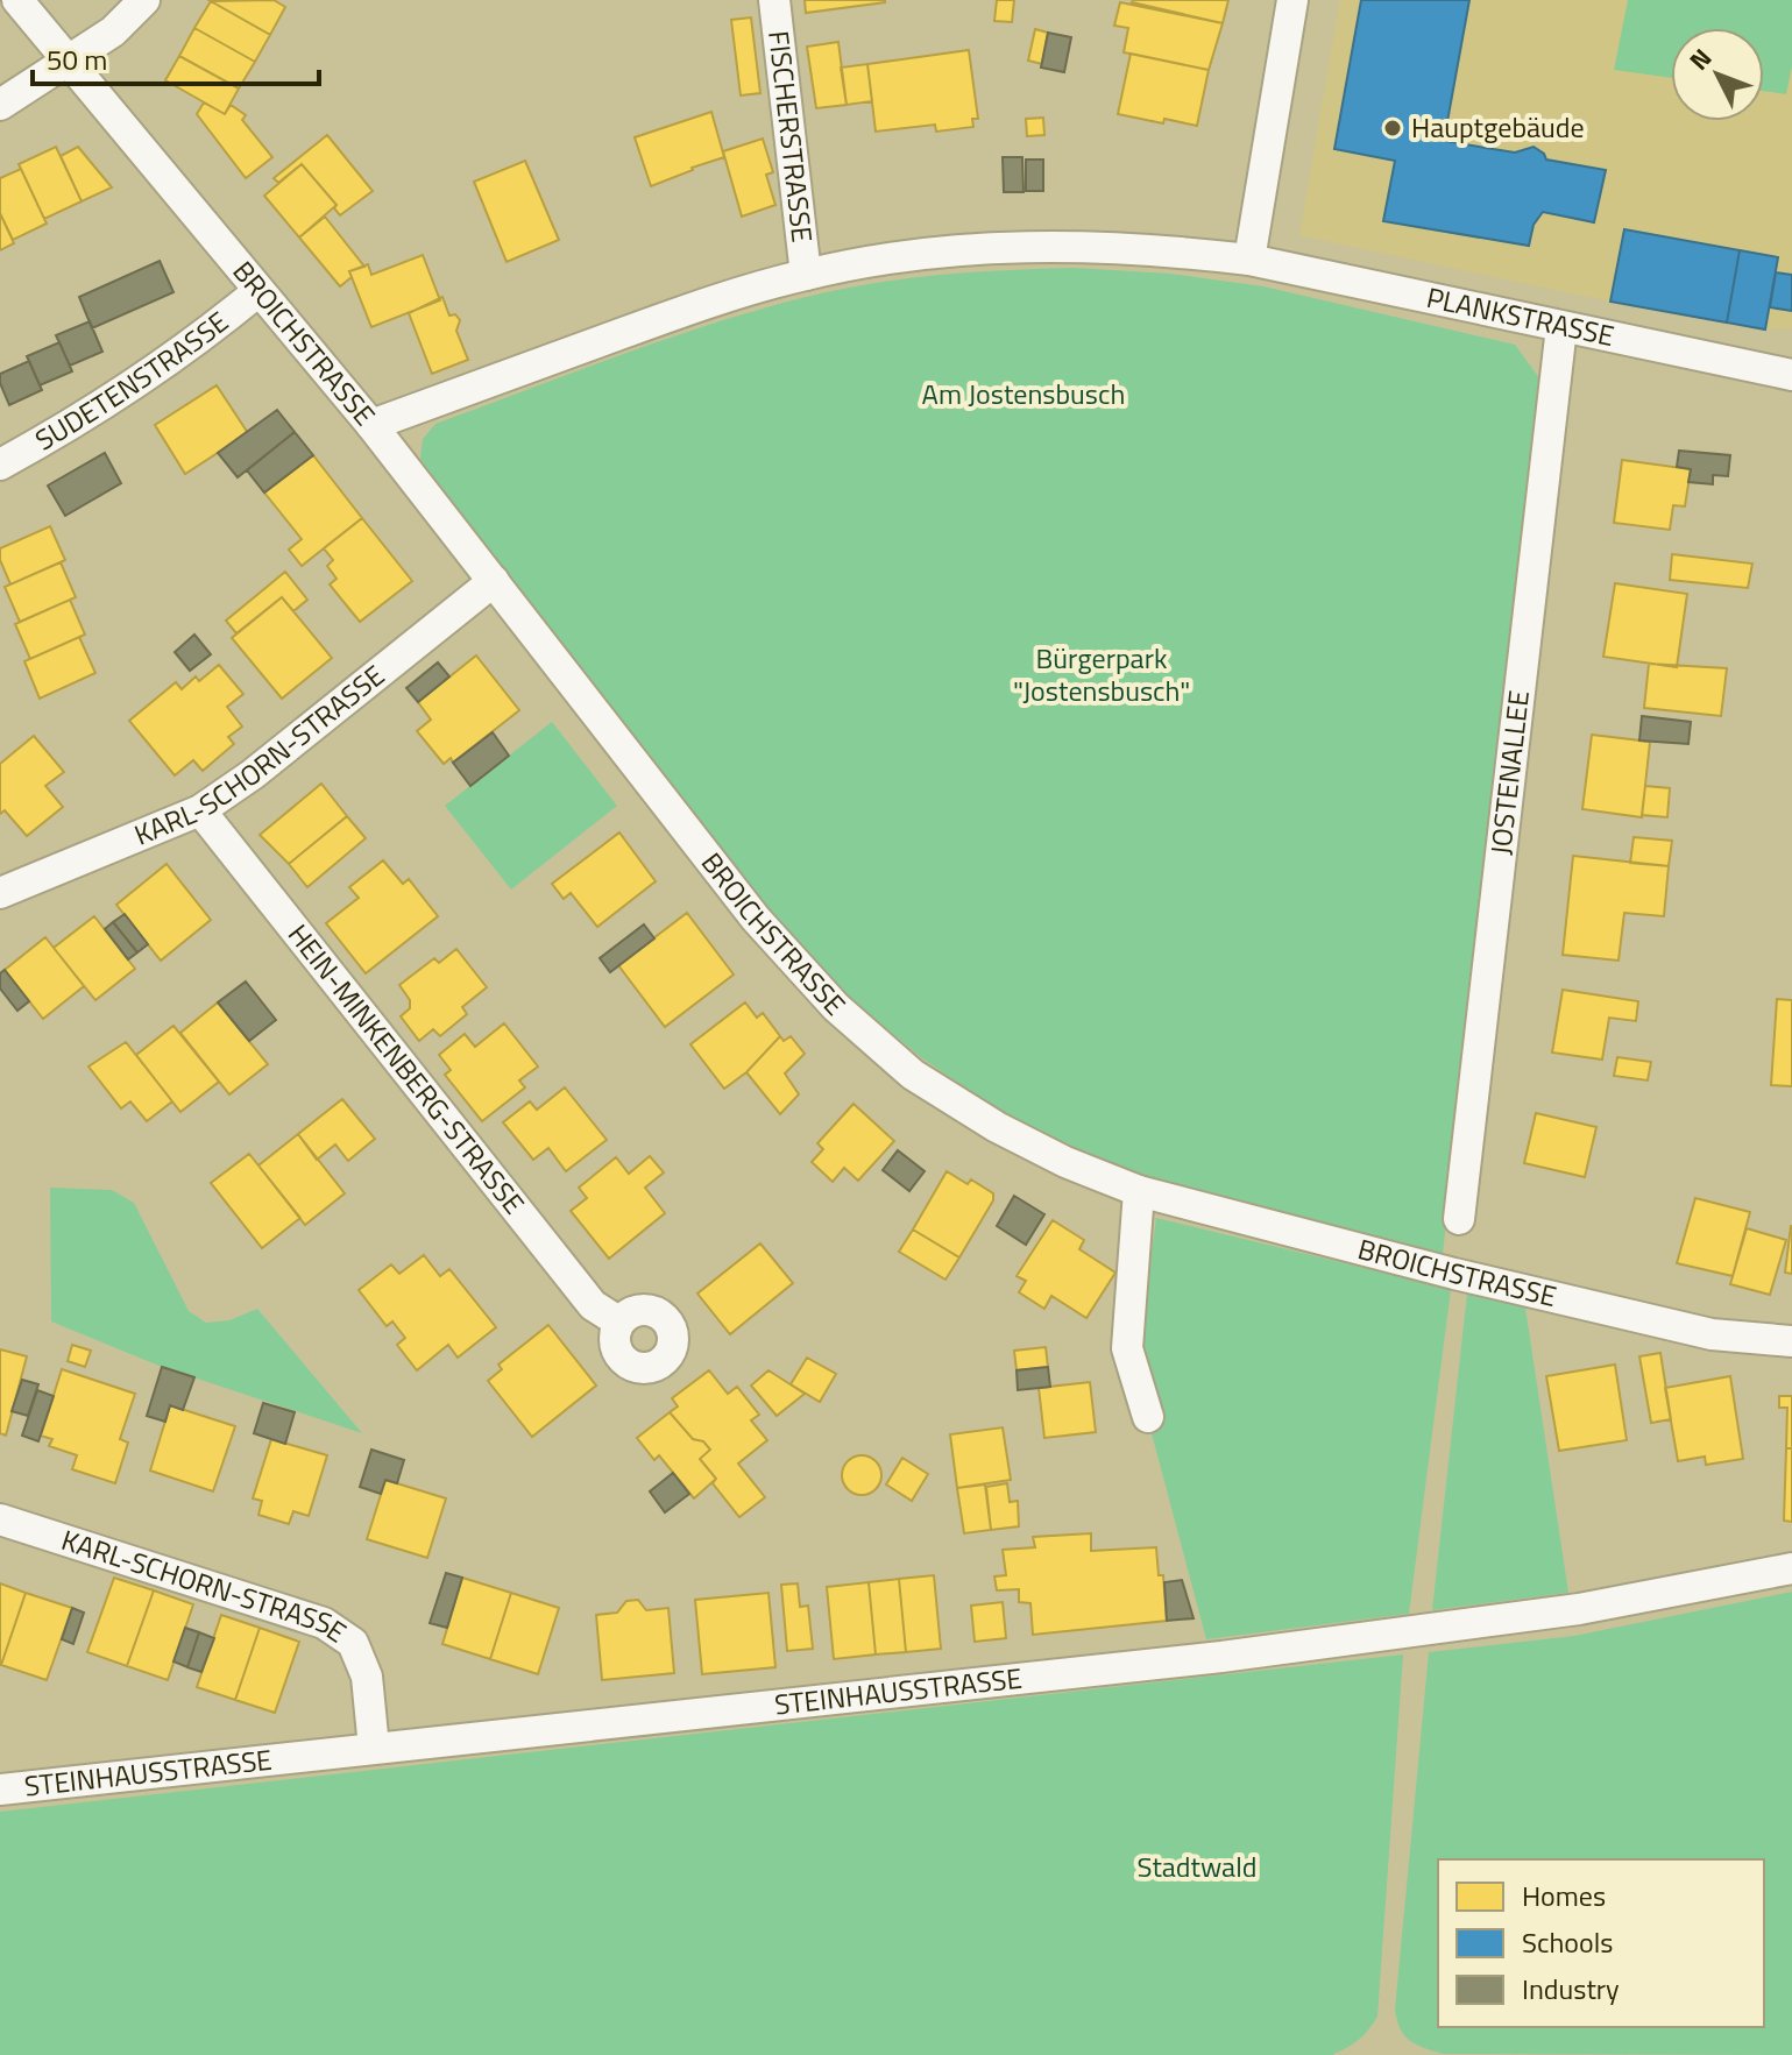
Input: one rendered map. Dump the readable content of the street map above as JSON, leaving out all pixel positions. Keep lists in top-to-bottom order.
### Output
{
  "streets": {
    "street": [
      "FISCHERSTRASSE",
      "PLANKSTRASSE",
      "BROICHSTRASSE",
      "SUDETENSTRASSE",
      "KARL-SCHORN-STRASSE",
      "JOSTENALLEE",
      "HEIN-MINKENBERG-STRASSE",
      "STEINHAUSSTRASSE"
    ]
  },
  "crossings": [
    ["PLANKSTRASSE", "JOSTENALLEE"],
    ["BROICHSTRASSE", "SUDETENSTRASSE"],
    ["BROICHSTRASSE", "KARL-SCHORN-STRASSE"],
    ["KARL-SCHORN-STRASSE", "HEIN-MINKENBERG-STRASSE"],
    ["KARL-SCHORN-STRASSE", "STEINHAUSSTRASSE"]
  ],
  "parks": ["Am Jostensbusch", "Bürgerpark \"Jostensbusch\"", "Stadtwald"],
  "places": ["Hauptgebäude"],
  "legend": ["Homes", "Schools", "Industry"],
  "scale_bar": "50 m",
  "north": "top left"
}
